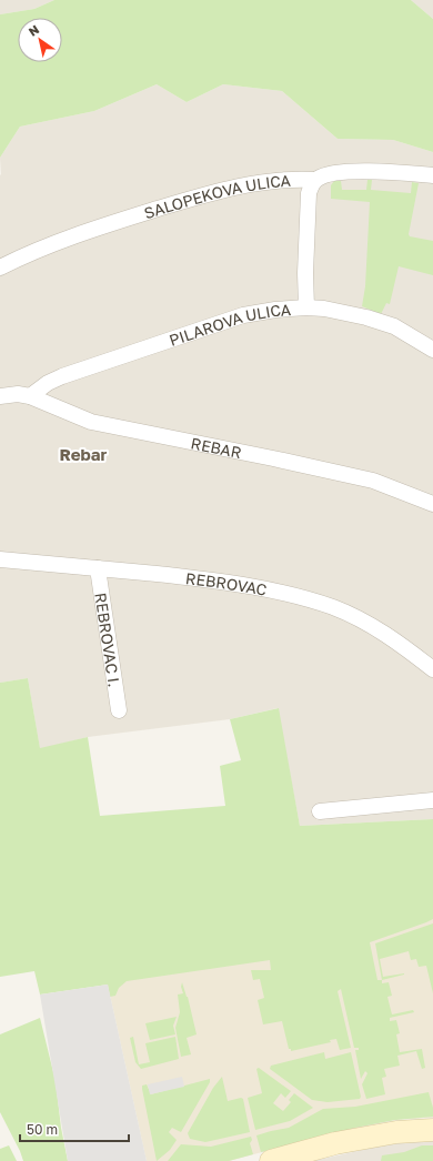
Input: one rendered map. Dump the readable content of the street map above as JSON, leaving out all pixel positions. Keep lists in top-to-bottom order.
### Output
{
  "streets": {
    "street": [
      "SALOPEKOVA ULICA",
      "PILAROVA ULICA",
      "REBAR",
      "REBROVAC",
      "REBROVAC I."
    ]
  },
  "crossings": [
    ["SALOPEKOVA ULICA", "PILAROVA ULICA"],
    ["PILAROVA ULICA", "REBAR"],
    ["REBROVAC", "REBROVAC I."]
  ],
  "districts": ["Rebar"],
  "scale_bar": "50 m",
  "north": "top left"
}
